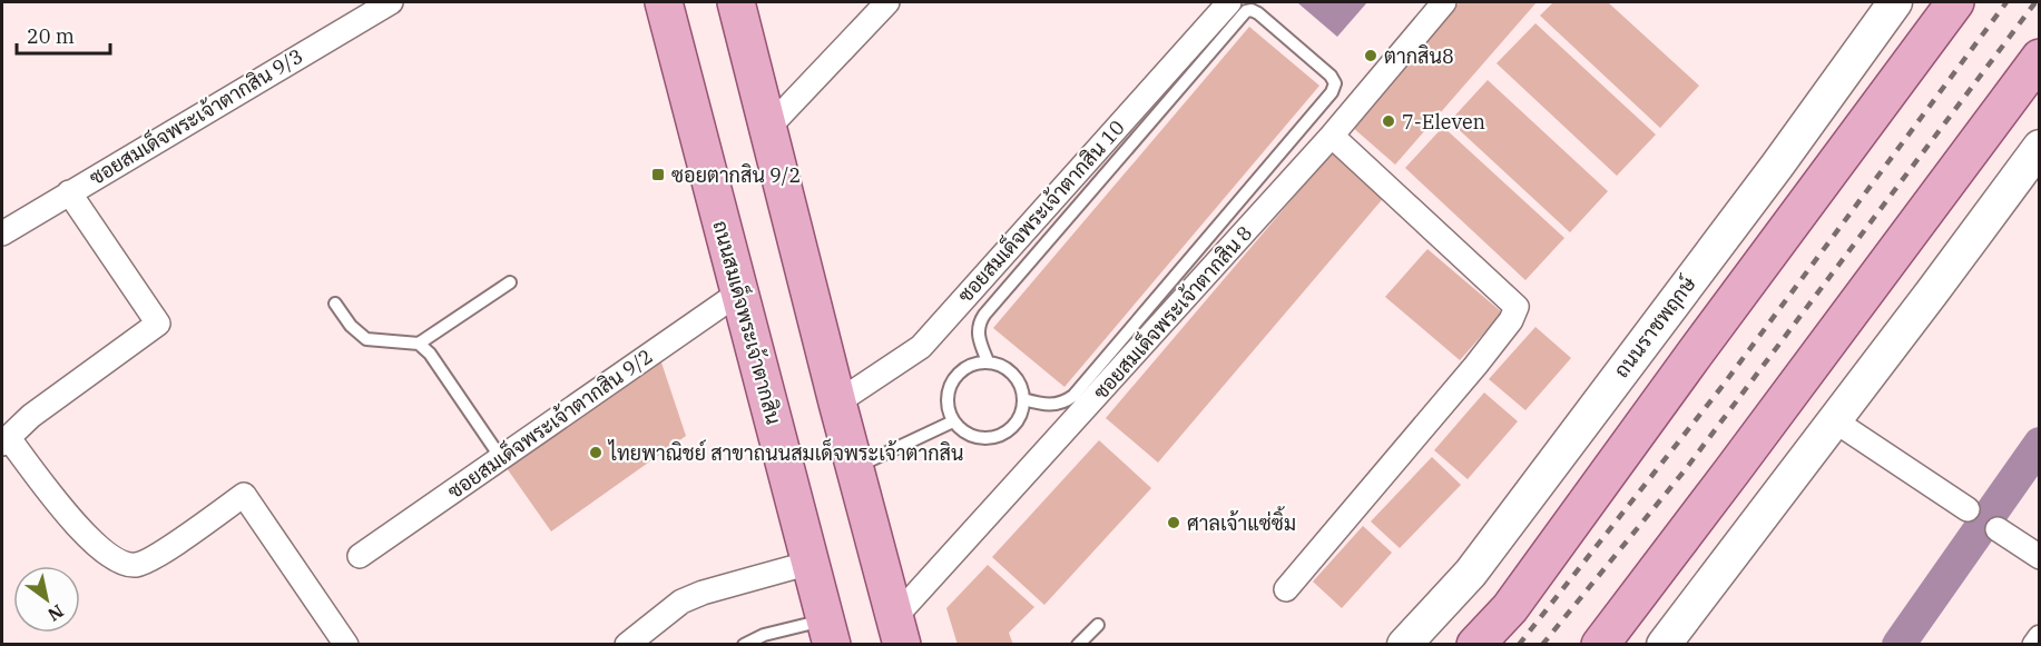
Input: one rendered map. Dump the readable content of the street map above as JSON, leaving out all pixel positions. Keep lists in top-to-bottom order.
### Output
{
  "streets": {
    "main road": ["ถนนสมเด็จพระเจ้าตากสิน", "ถนนราชพฤกษ์"],
    "street": [
      "ซอยสมเด็จพระเจ้าตากสิน 9/3",
      "ซอยสมเด็จพระเจ้าตากสิน 10",
      "ซอยสมเด็จพระเจ้าตากสิน 8",
      "ซอยสมเด็จพระเจ้าตากสิน 9/2"
    ]
  },
  "crossings": [
    ["ถนนสมเด็จพระเจ้าตากสิน", "ซอยสมเด็จพระเจ้าตากสิน 9/2"]
  ],
  "places": {
    "other": [
      "ตากสิน8",
      "7-Eleven",
      "ไทยพาณิชย์ สาขาถนนสมเด็จพระเจ้าตากสิน",
      "ศาลเจ้าแซ่ซิ้ม"
    ],
    "transit": ["ซอยตากสิน 9/2"]
  },
  "scale_bar": "20 m",
  "north": "bottom right"
}
